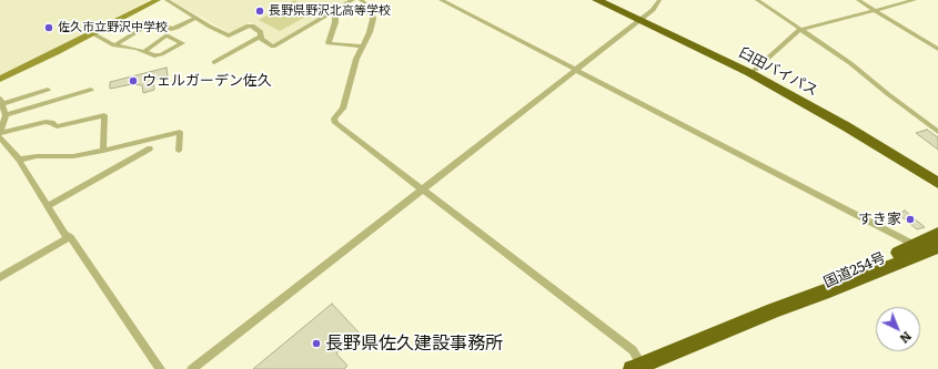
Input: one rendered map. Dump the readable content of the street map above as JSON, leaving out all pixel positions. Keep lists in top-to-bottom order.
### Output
{
  "streets": {
    "highway": ["臼田バイパス", "国道254号"]
  },
  "places": [
    "長野県野沢北高等学校",
    "佐久市立野沢中学校",
    "ウェルガーデン佐久",
    "すき家",
    "長野県佐久建設事務所"
  ],
  "north": "bottom right"
}
